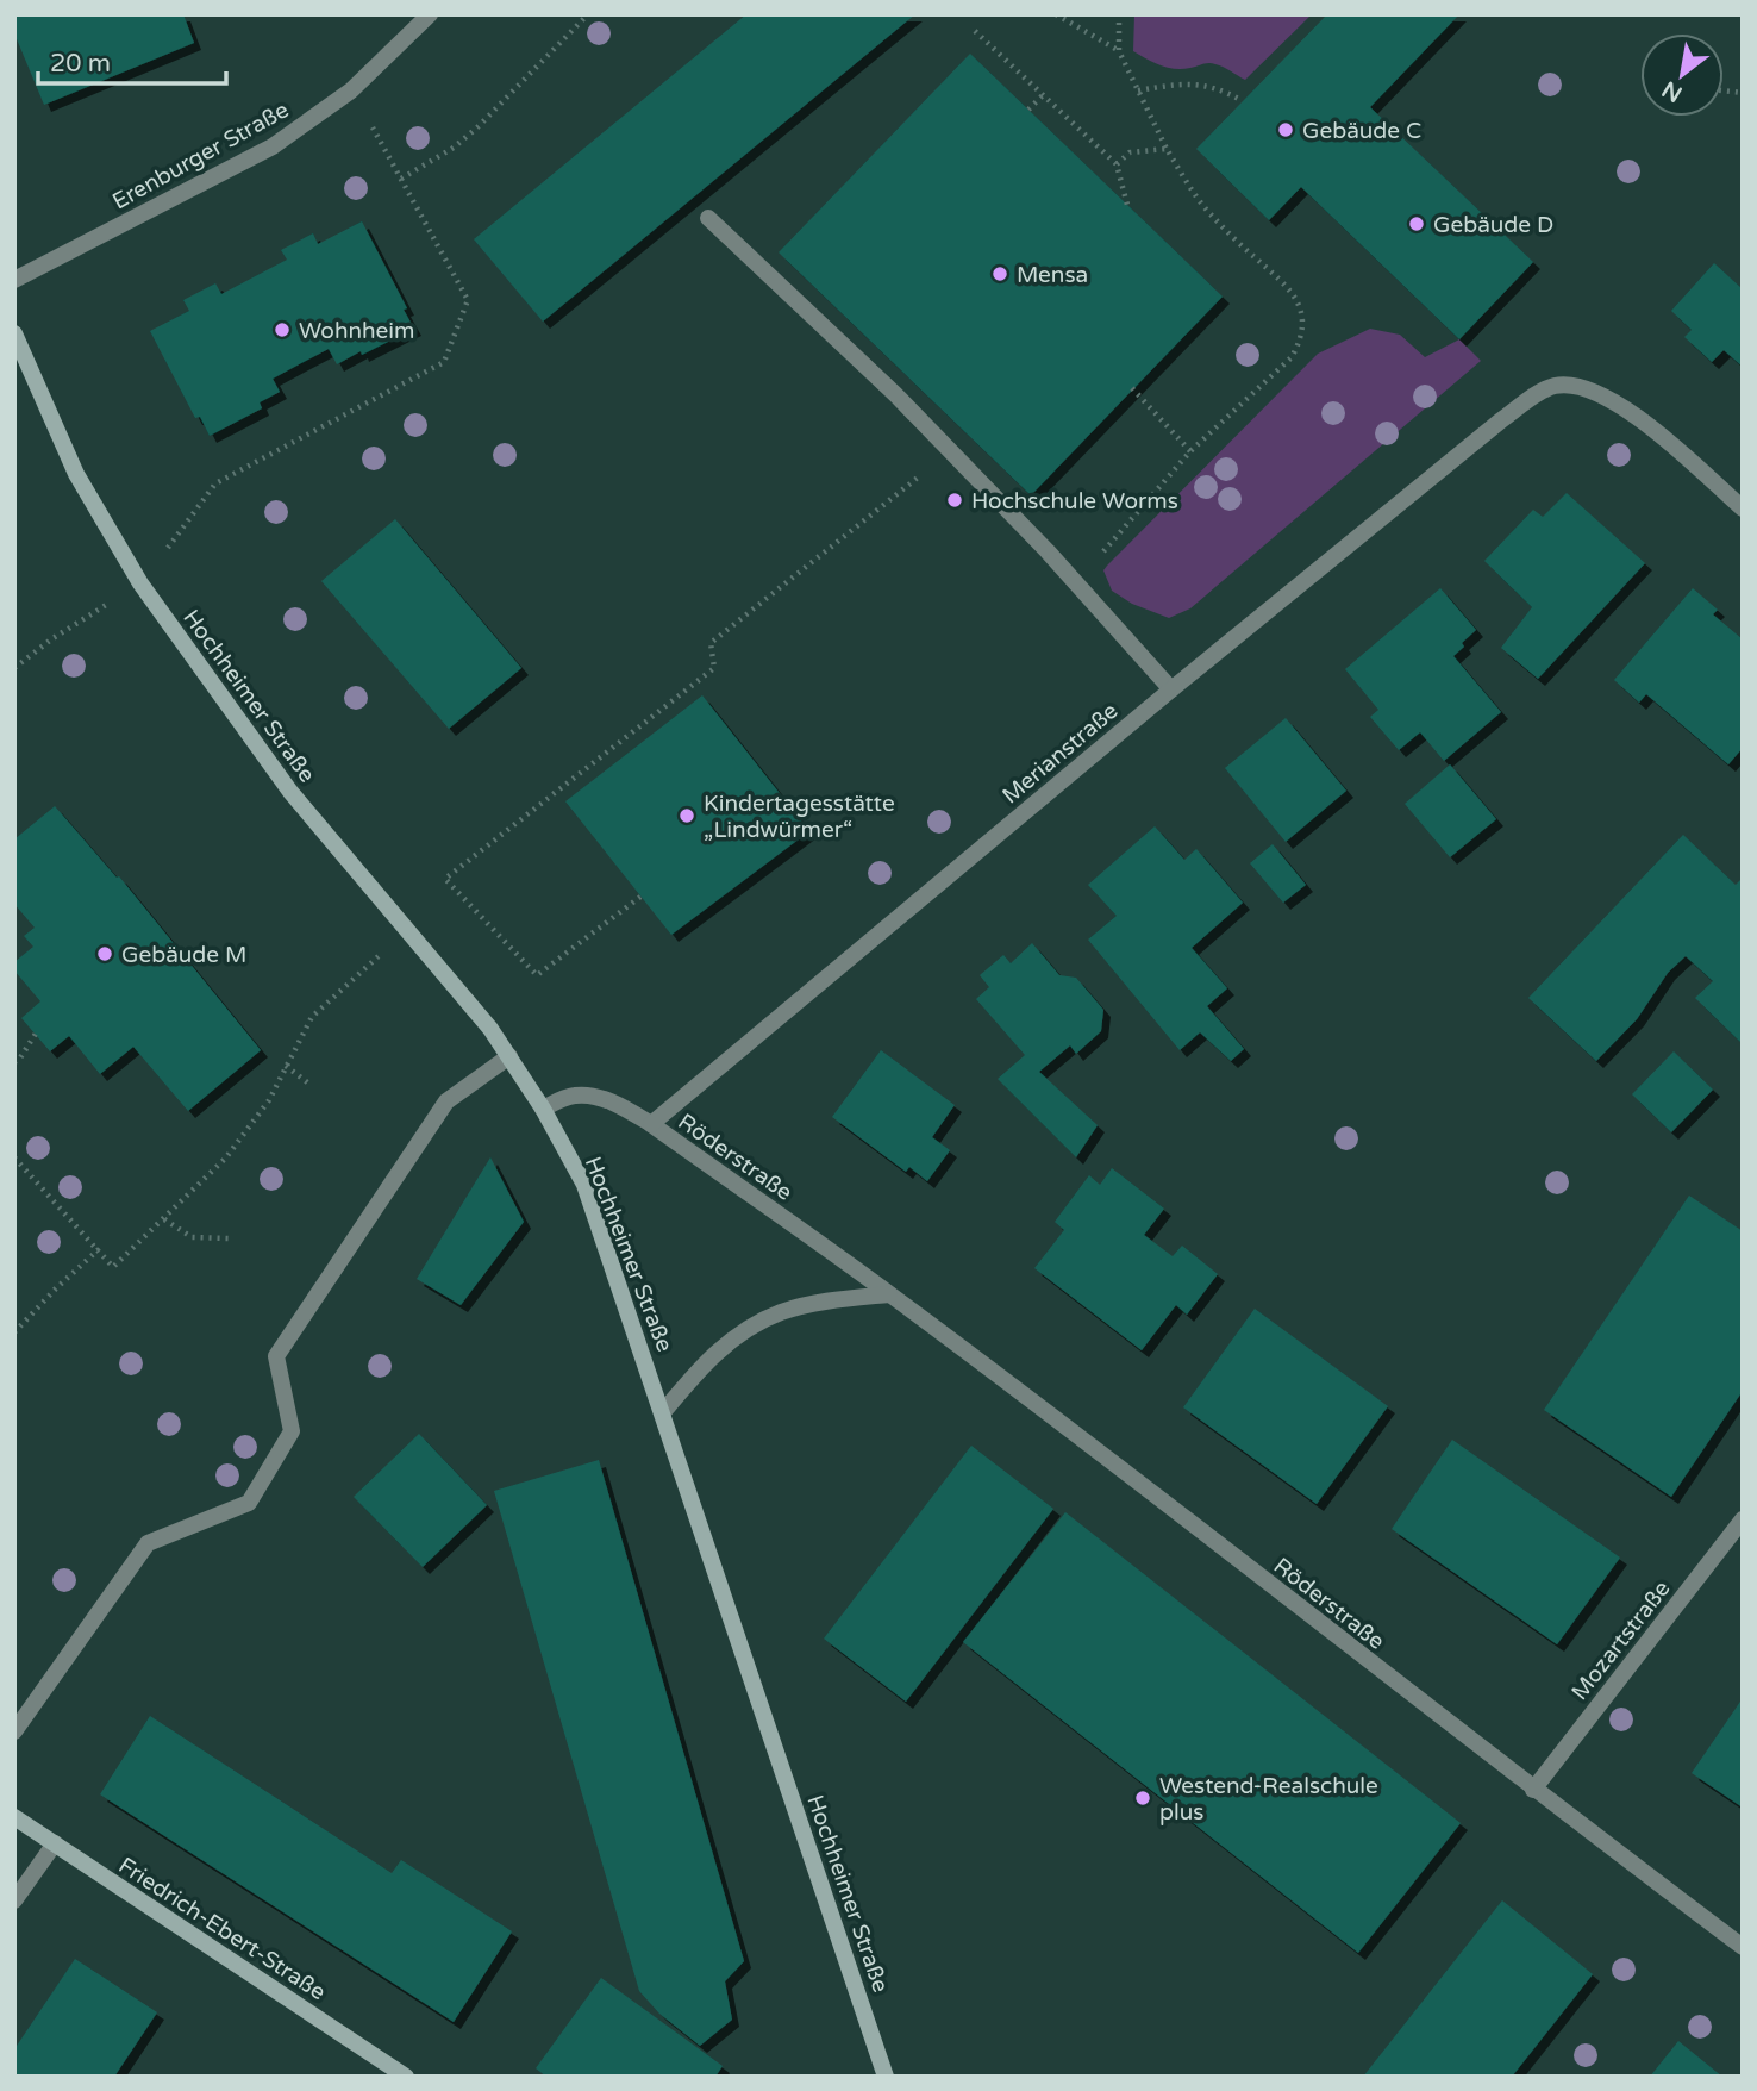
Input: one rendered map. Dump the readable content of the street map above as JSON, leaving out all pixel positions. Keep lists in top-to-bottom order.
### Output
{
  "streets": {
    "street": [
      "Erenburger Straße",
      "Hochheimer Straße",
      "Merianstraße",
      "Röderstraße",
      "Mozartstraße",
      "Friedrich-Ebert-Straße"
    ]
  },
  "crossings": [
    ["Hochheimer Straße", "Röderstraße"],
    ["Merianstraße", "Röderstraße"],
    ["Röderstraße", "Mozartstraße"]
  ],
  "places": [
    "Gebäude C",
    "Gebäude D",
    "Mensa",
    "Wohnheim",
    "Hochschule Worms",
    "Kindertagesstätte „Lindwürmer“",
    "Gebäude M",
    "Westend-Realschule plus"
  ],
  "scale_bar": "20 m",
  "north": "bottom left"
}
